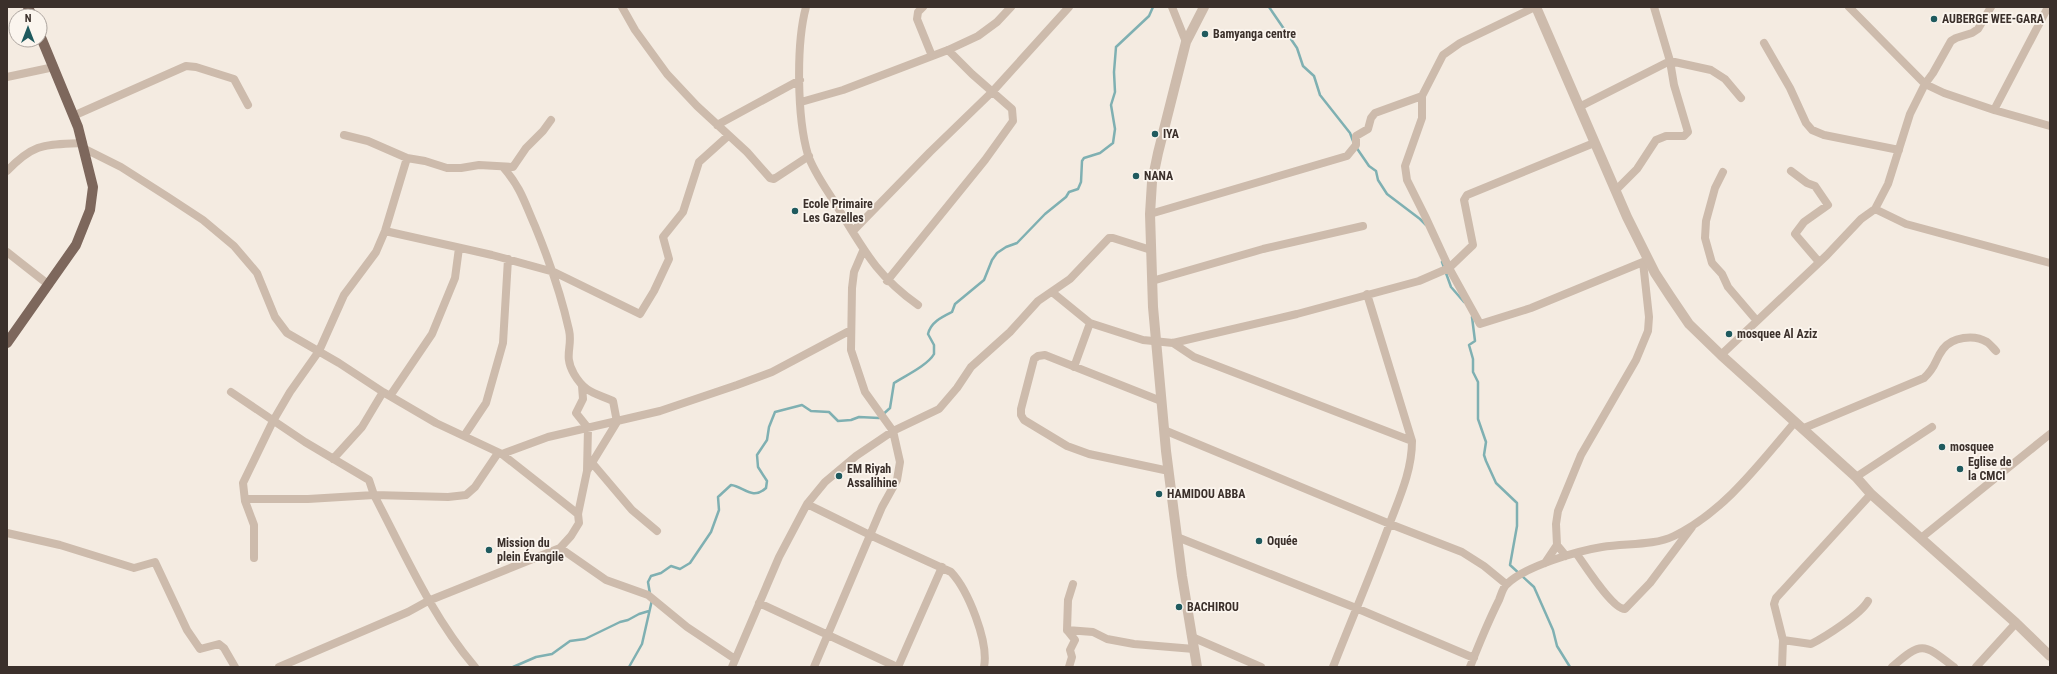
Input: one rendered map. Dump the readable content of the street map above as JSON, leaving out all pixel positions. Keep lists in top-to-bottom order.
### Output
{
  "places": [
    "AUBERGE WEE-GARA",
    "Bamyanga centre",
    "IYA",
    "NANA",
    "Ecole Primaire Les Gazelles",
    "mosquee Al Aziz",
    "mosquee",
    "Eglise de la CMCI",
    "EM Riyah Assalihine",
    "HAMIDOU ABBA",
    "Oquée",
    "Mission du plein Évangile",
    "BACHIROU"
  ],
  "north": "top"
}
